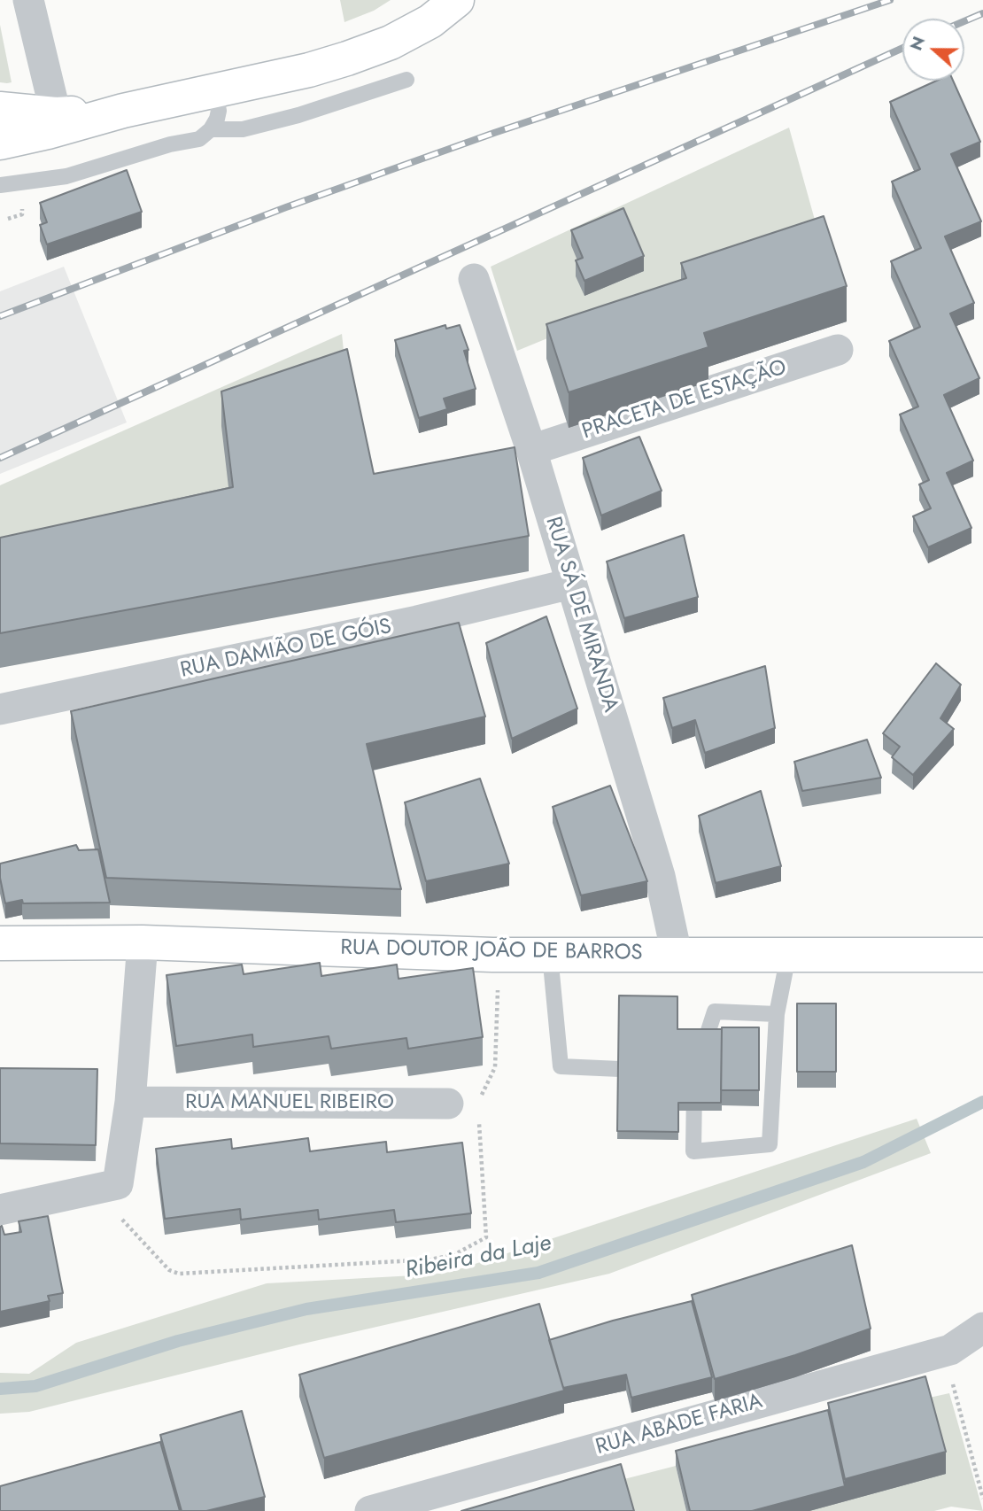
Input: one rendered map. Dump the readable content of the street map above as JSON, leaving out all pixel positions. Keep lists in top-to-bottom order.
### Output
{
  "streets": {
    "street": [
      "PRACETA DE ESTAÇÃO",
      "RUA SÁ DE MIRANDA",
      "RUA DAMIÃO DE GÓIS",
      "RUA DOUTOR JOÃO DE BARROS",
      "RUA MANUEL RIBEIRO",
      "RUA ABADE FARIA"
    ]
  },
  "crossings": [
    ["PRACETA DE ESTAÇÃO", "RUA SÁ DE MIRANDA"],
    ["RUA SÁ DE MIRANDA", "RUA DAMIÃO DE GÓIS"],
    ["RUA SÁ DE MIRANDA", "RUA DOUTOR JOÃO DE BARROS"]
  ],
  "water": ["Ribeira da Laje"],
  "north": "left"
}
